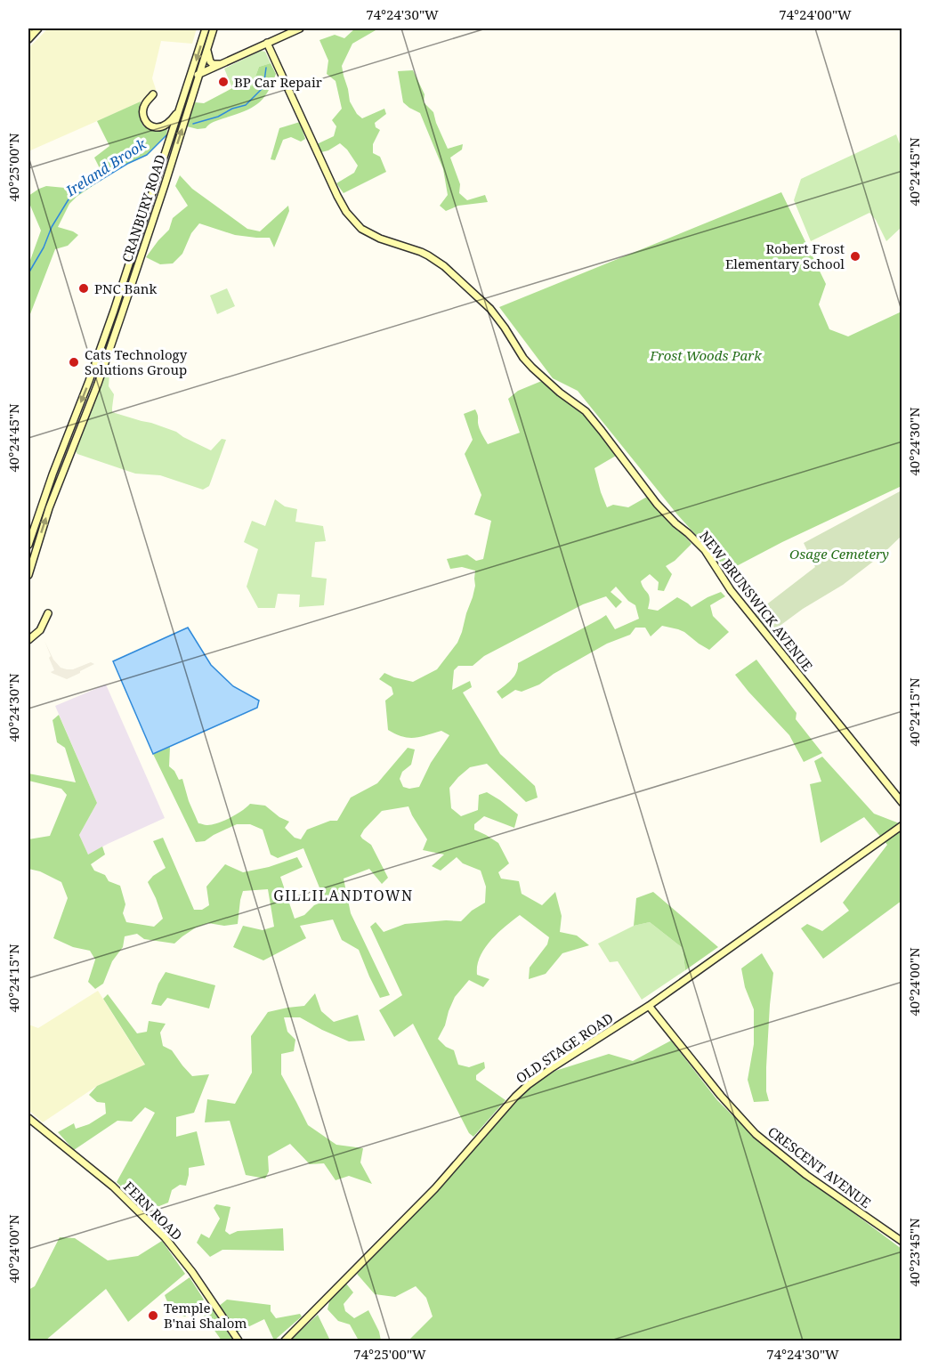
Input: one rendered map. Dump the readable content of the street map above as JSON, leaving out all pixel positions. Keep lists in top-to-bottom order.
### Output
{
  "streets": {
    "main road": [
      "CRANBURY ROAD",
      "NEW BRUNSWICK AVENUE",
      "OLD STAGE ROAD",
      "CRESCENT AVENUE",
      "FERN ROAD"
    ]
  },
  "crossings": [
    ["OLD STAGE ROAD", "CRESCENT AVENUE"]
  ],
  "districts": ["GILLILANDTOWN"],
  "water": ["Ireland Brook"],
  "parks": ["Frost Woods Park", "Osage Cemetery"],
  "places": [
    "BP Car Repair",
    "Robert Frost Elementary School",
    "PNC Bank",
    "Cats Technology Solutions Group",
    "Temple B'nai Shalom"
  ],
  "coordinates": [
    "74°24'30\"W",
    "74°24'00\"W",
    "40°25'00\"N",
    "40°24'45\"N",
    "40°24'30\"N",
    "40°24'15\"N",
    "40°24'00\"N",
    "40°23'45\"N",
    "74°25'00\"W"
  ]
}
